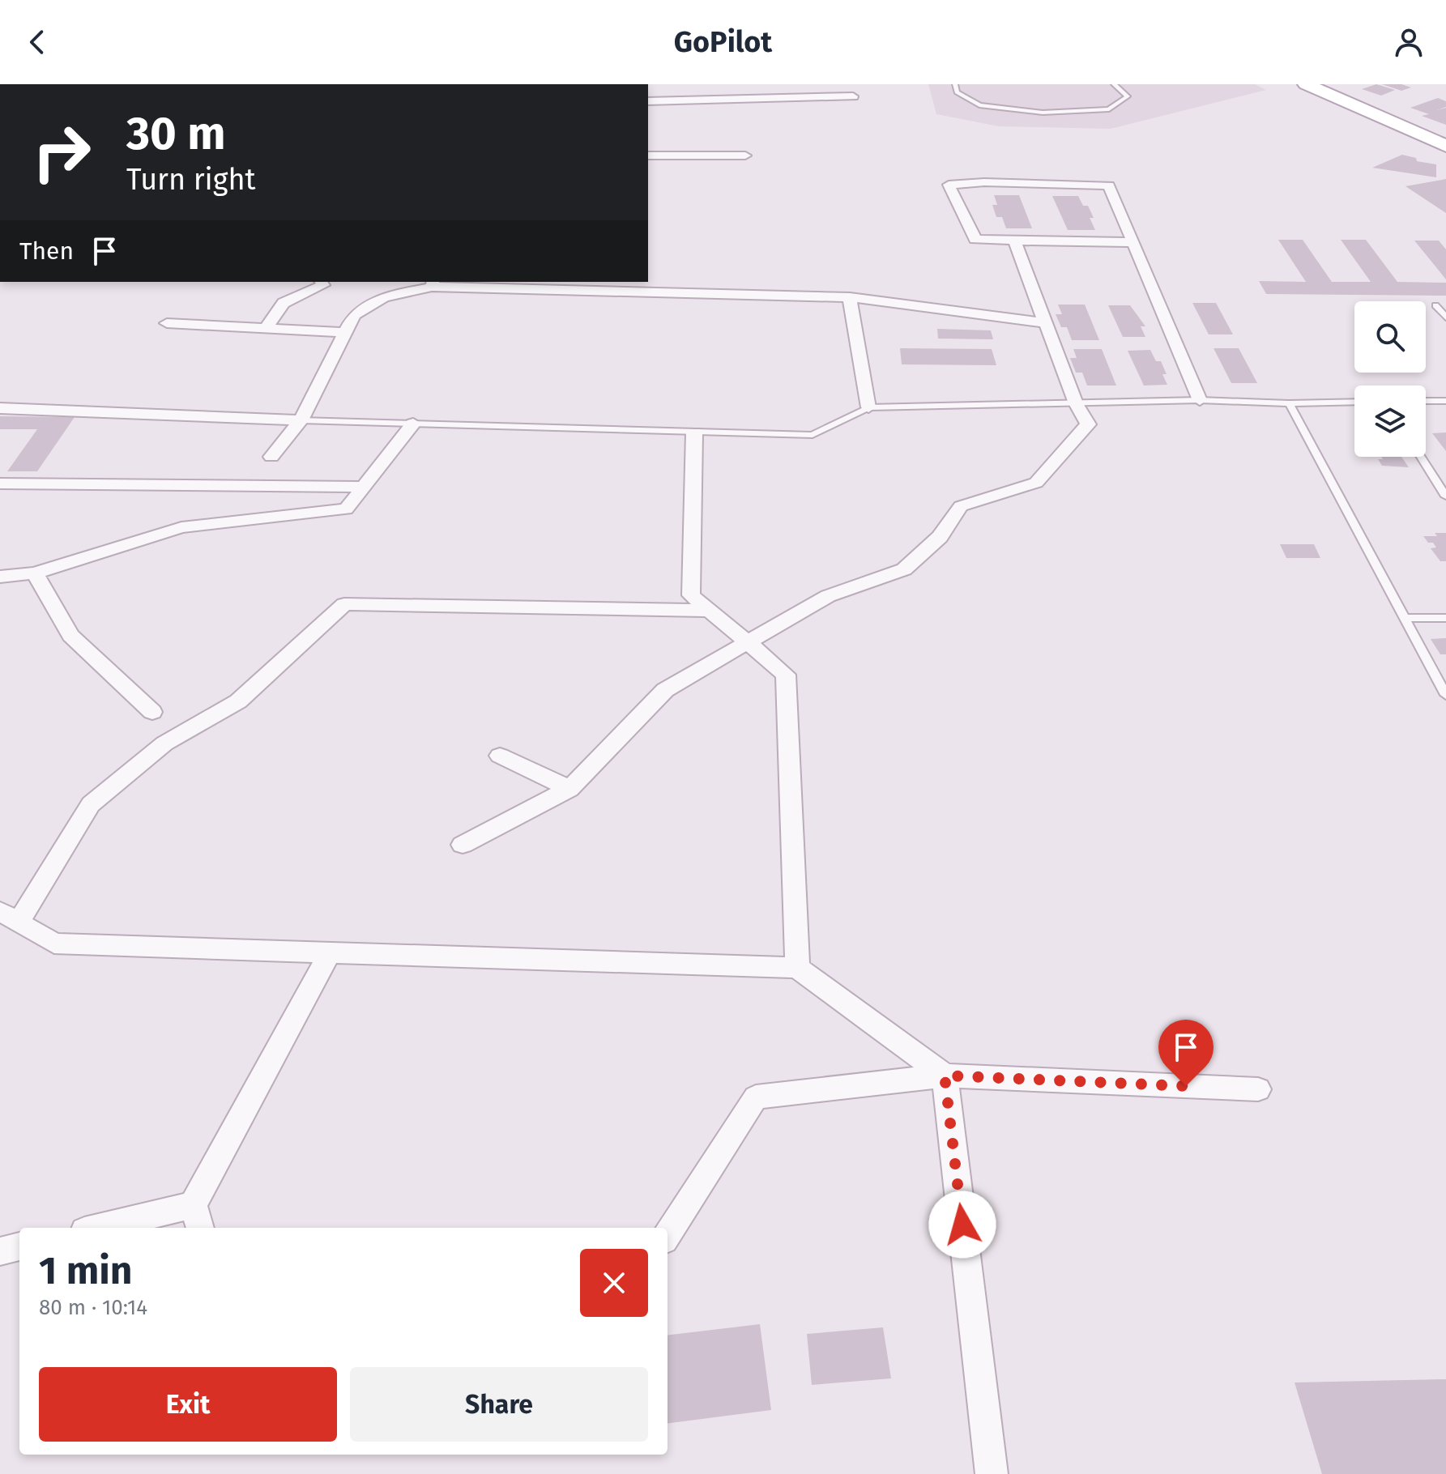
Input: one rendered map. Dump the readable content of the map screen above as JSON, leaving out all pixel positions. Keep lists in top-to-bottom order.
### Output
{
  "page": {
    "header": "GoPilot",
    "turn": ["30 m", "Turn right"],
    "then": "Then",
    "heading": ["1 min", "80 m · 10:14"],
    "buttons": ["Exit", "Share"]
  }
}
